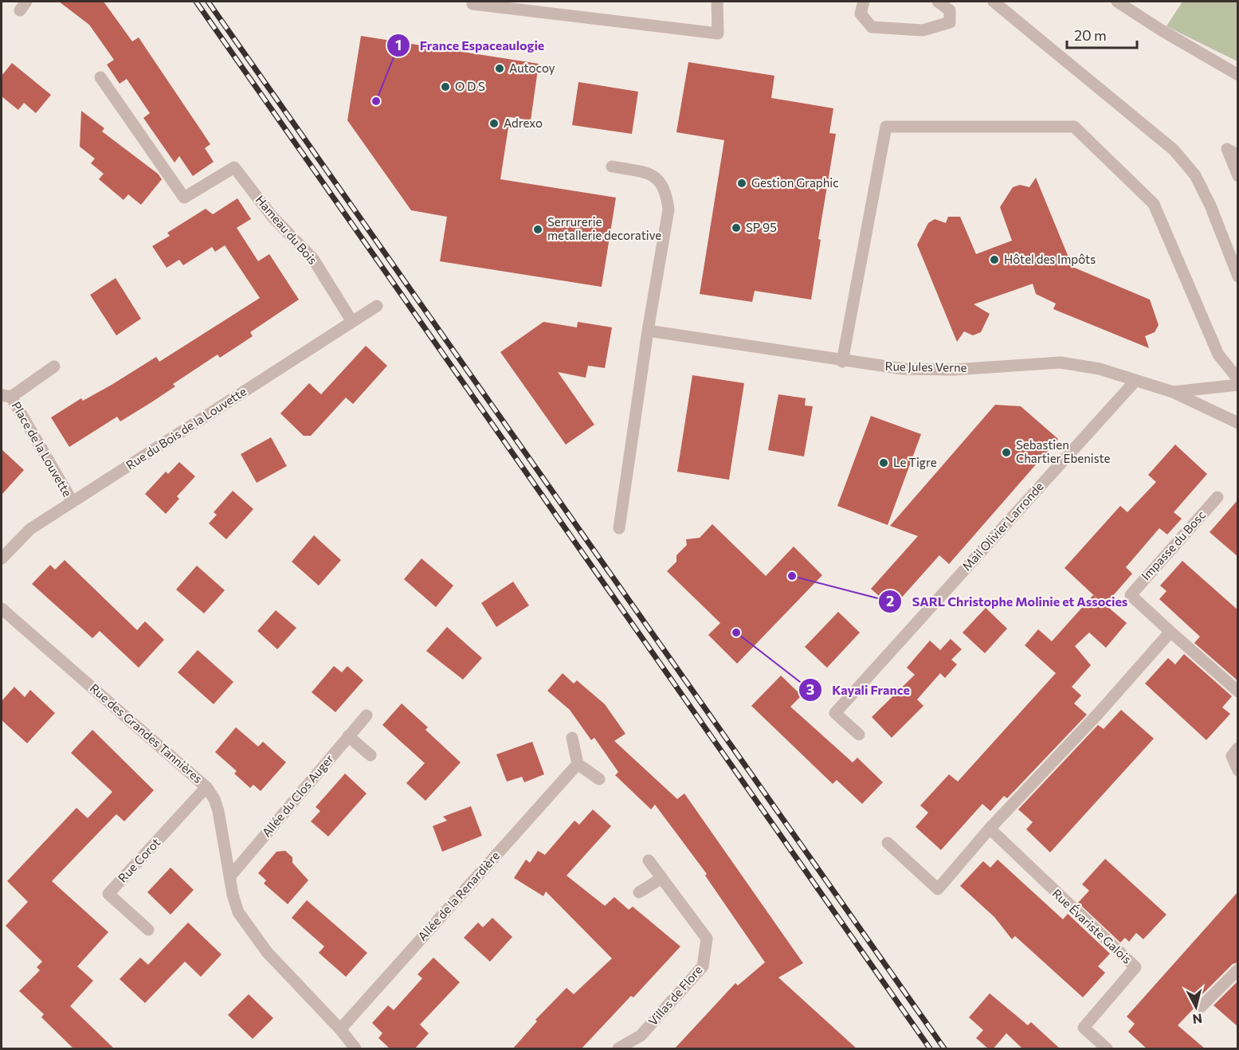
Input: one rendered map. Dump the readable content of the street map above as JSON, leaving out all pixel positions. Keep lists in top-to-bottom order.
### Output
{
  "streets": {
    "street": [
      "Hameau du Bois",
      "Rue Jules Verne",
      "Rue du Bois de la Louvette",
      "Place de la Louvette",
      "Mail Olivier Larronde",
      "Impasse du Bosc",
      "Rue des Grandes Tannières",
      "Allée du Clos Auger",
      "Rue Corot",
      "Allée de la Renardière",
      "Rue Évariste Galois",
      "Villas de Flore"
    ]
  },
  "crossings": [
    ["Hameau du Bois", "Rue du Bois de la Louvette"],
    ["Rue Jules Verne", "Mail Olivier Larronde"],
    ["Rue du Bois de la Louvette", "Place de la Louvette"],
    ["Rue des Grandes Tannières", "Allée du Clos Auger"],
    ["Rue des Grandes Tannières", "Rue Corot"],
    ["Rue des Grandes Tannières", "Allée de la Renardière"]
  ],
  "places": [
    "Autocoy",
    "O D S",
    "France Espaceaulogie",
    "Adrexo",
    "Gestion Graphic",
    "SP 95",
    "Serrurerie metallerie decorative",
    "Hôtel des Impôts",
    "Sebastien Chartier Ebeniste",
    "Le Tigre",
    "SARL Christophe Molinie et Associes",
    "Kayali France"
  ],
  "scale_bar": "20 m",
  "north": "bottom"
}
